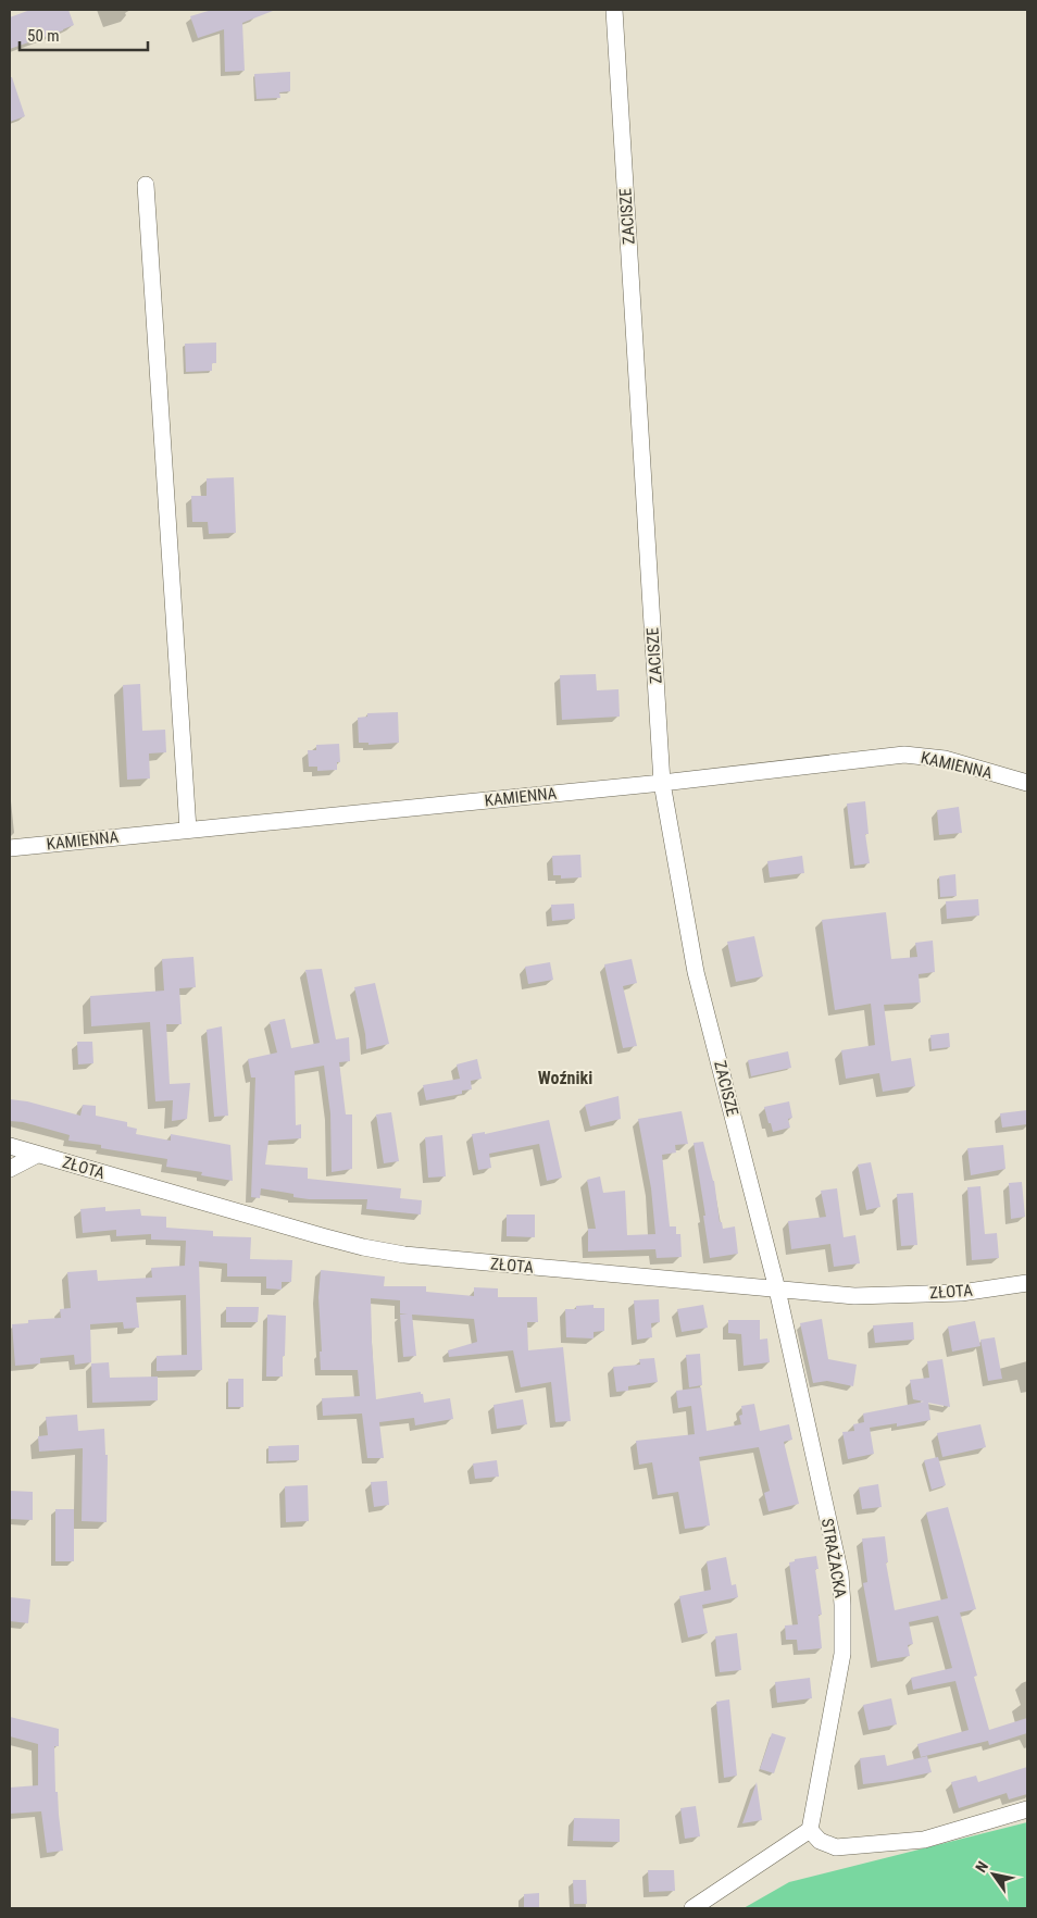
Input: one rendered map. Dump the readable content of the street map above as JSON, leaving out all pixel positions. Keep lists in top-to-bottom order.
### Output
{
  "streets": {
    "street": [
      "ZACISZE",
      "KAMIENNA",
      "ZŁOTA",
      "STRAŻACKA"
    ]
  },
  "crossings": [
    ["ZACISZE", "KAMIENNA"],
    ["ZACISZE", "ZŁOTA"],
    ["ZACISZE", "STRAŻACKA"],
    ["ZŁOTA", "STRAŻACKA"]
  ],
  "districts": ["Woźniki"],
  "scale_bar": "50 m",
  "north": "top left"
}
